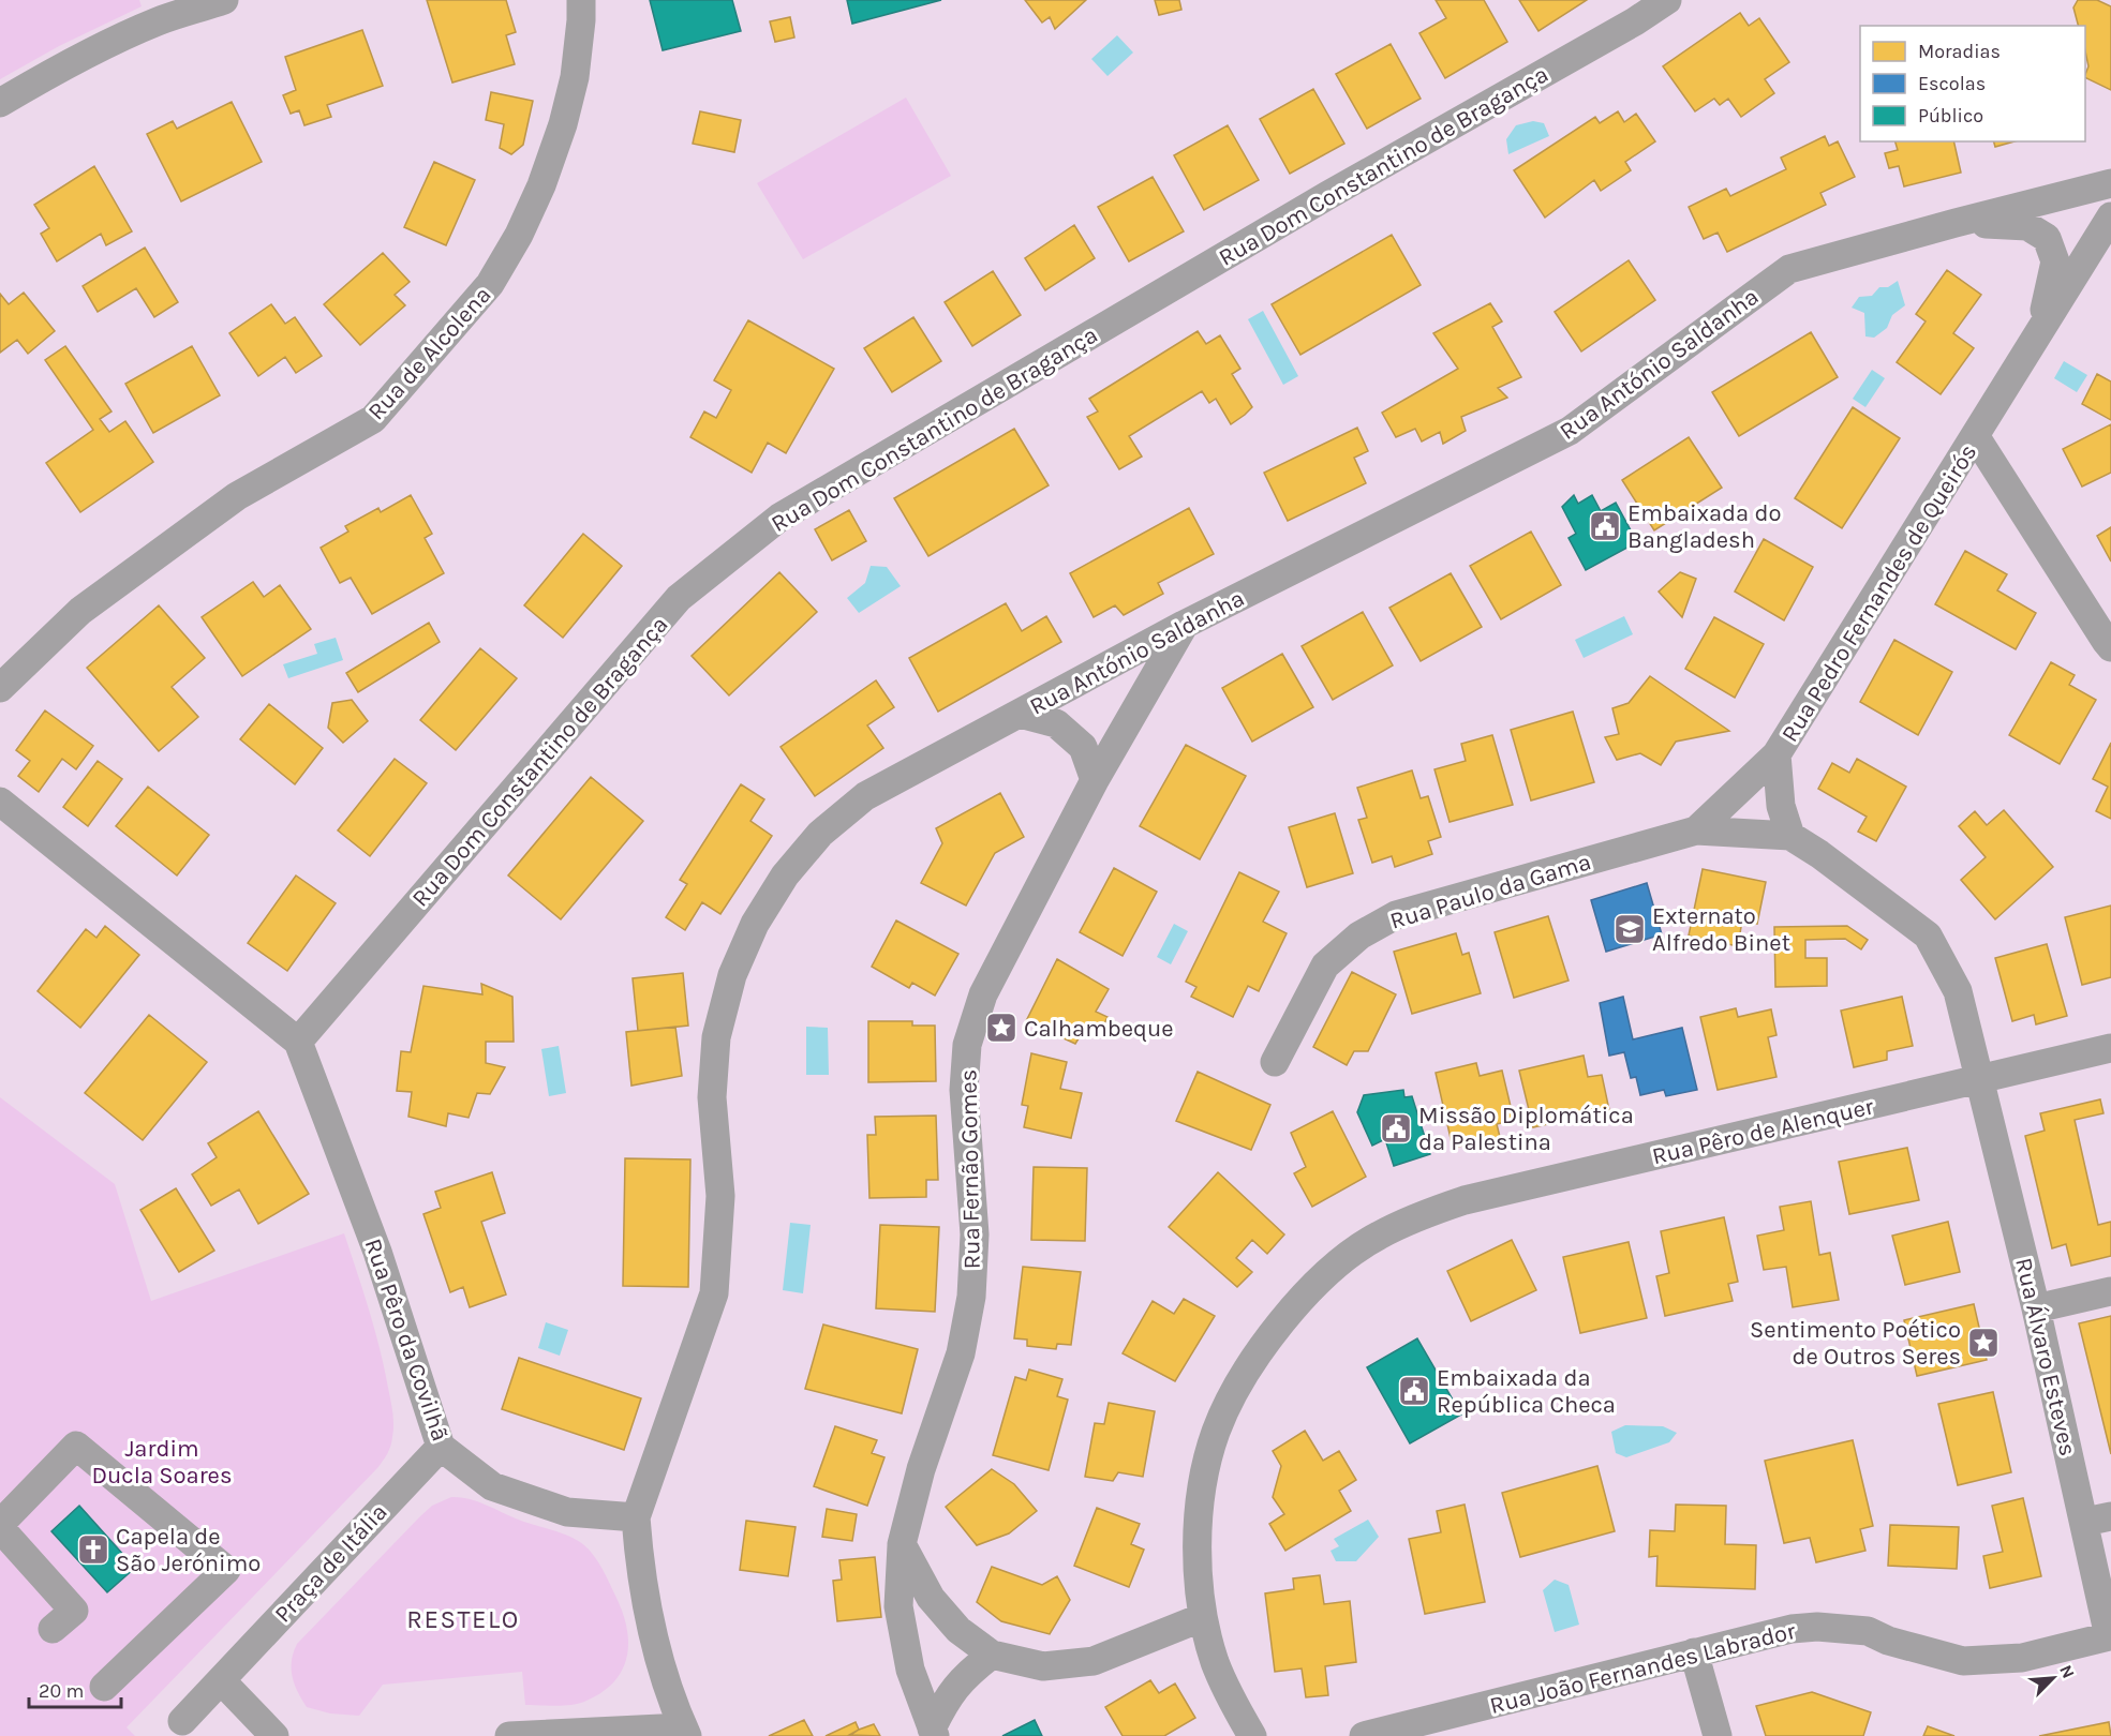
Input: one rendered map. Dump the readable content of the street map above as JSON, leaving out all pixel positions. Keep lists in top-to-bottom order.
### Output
{
  "streets": {
    "street": [
      "Rua Dom Constantino de Bragança",
      "Rua de Alcolena",
      "Rua António Saldanha",
      "Rua Pedro Fernandes de Queirós",
      "Rua Paulo da Gama",
      "Rua Pêro de Alenquer",
      "Rua Fernão Gomes",
      "Rua Pêro da Covilhã",
      "Rua Álvaro Esteves",
      "Praça de Itália",
      "Rua João Fernandes Labrador"
    ]
  },
  "crossings": [
    ["Rua Dom Constantino de Bragança", "Rua Pêro da Covilhã"],
    ["Rua António Saldanha", "Rua Fernão Gomes"],
    ["Rua António Saldanha", "Rua Pêro da Covilhã"],
    ["Rua Pedro Fernandes de Queirós", "Rua Paulo da Gama"],
    ["Rua Pêro de Alenquer", "Rua Álvaro Esteves"],
    ["Rua Pêro da Covilhã", "Praça de Itália"],
    ["Rua Álvaro Esteves", "Rua João Fernandes Labrador"]
  ],
  "districts": ["RESTELO"],
  "parks": ["Jardim Ducla Soares"],
  "places": {
    "public building": ["Embaixada do Bangladesh", "Missão Diplomática da Palestina", "Embaixada da República Checa"],
    "school or university": ["Externato Alfredo Binet"],
    "place": ["Calhambeque", "Sentimento Poético de Outros Seres"],
    "church": ["Capela de São Jerónimo"]
  },
  "legend": ["Moradias", "Escolas", "Público"],
  "scale_bar": "20 m",
  "north": "top right"
}
